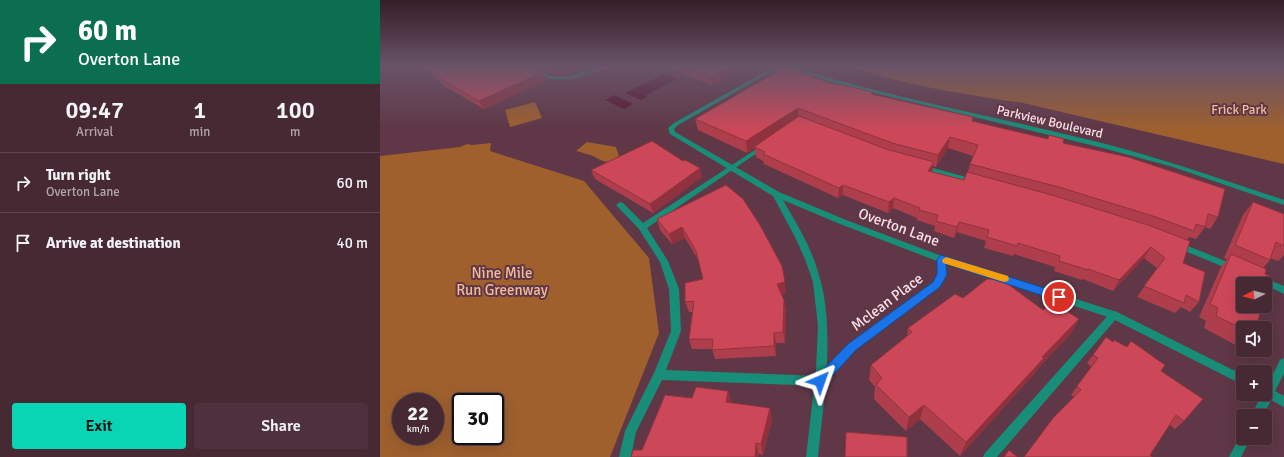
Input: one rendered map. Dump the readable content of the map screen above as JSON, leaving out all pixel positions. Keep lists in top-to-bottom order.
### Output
{
  "streets": {
    "street": ["Parkview Boulevard", "Overton Lane", "Mclean Place"]
  },
  "crossings": [
    ["Overton Lane", "Mclean Place"]
  ],
  "parks": ["Frick Park", "Nine Mile Run Greenway"],
  "north": "left",
  "page": {
    "turn": ["60 m", "Overton Lane"],
    "eta": [
      "09:47",
      "Arrival",
      "1",
      "min",
      "100",
      "m"
    ],
    "list": [
      {
        "name": "Turn right",
        "note": "Overton Lane",
        "value": "60 m"
      },
      {
        "name": "Arrive at destination",
        "value": "40 m"
      }
    ],
    "map_buttons": ["+", "−"],
    "speed": "22 km/h",
    "limit": "30",
    "buttons": ["Exit", "Share"]
  }
}
